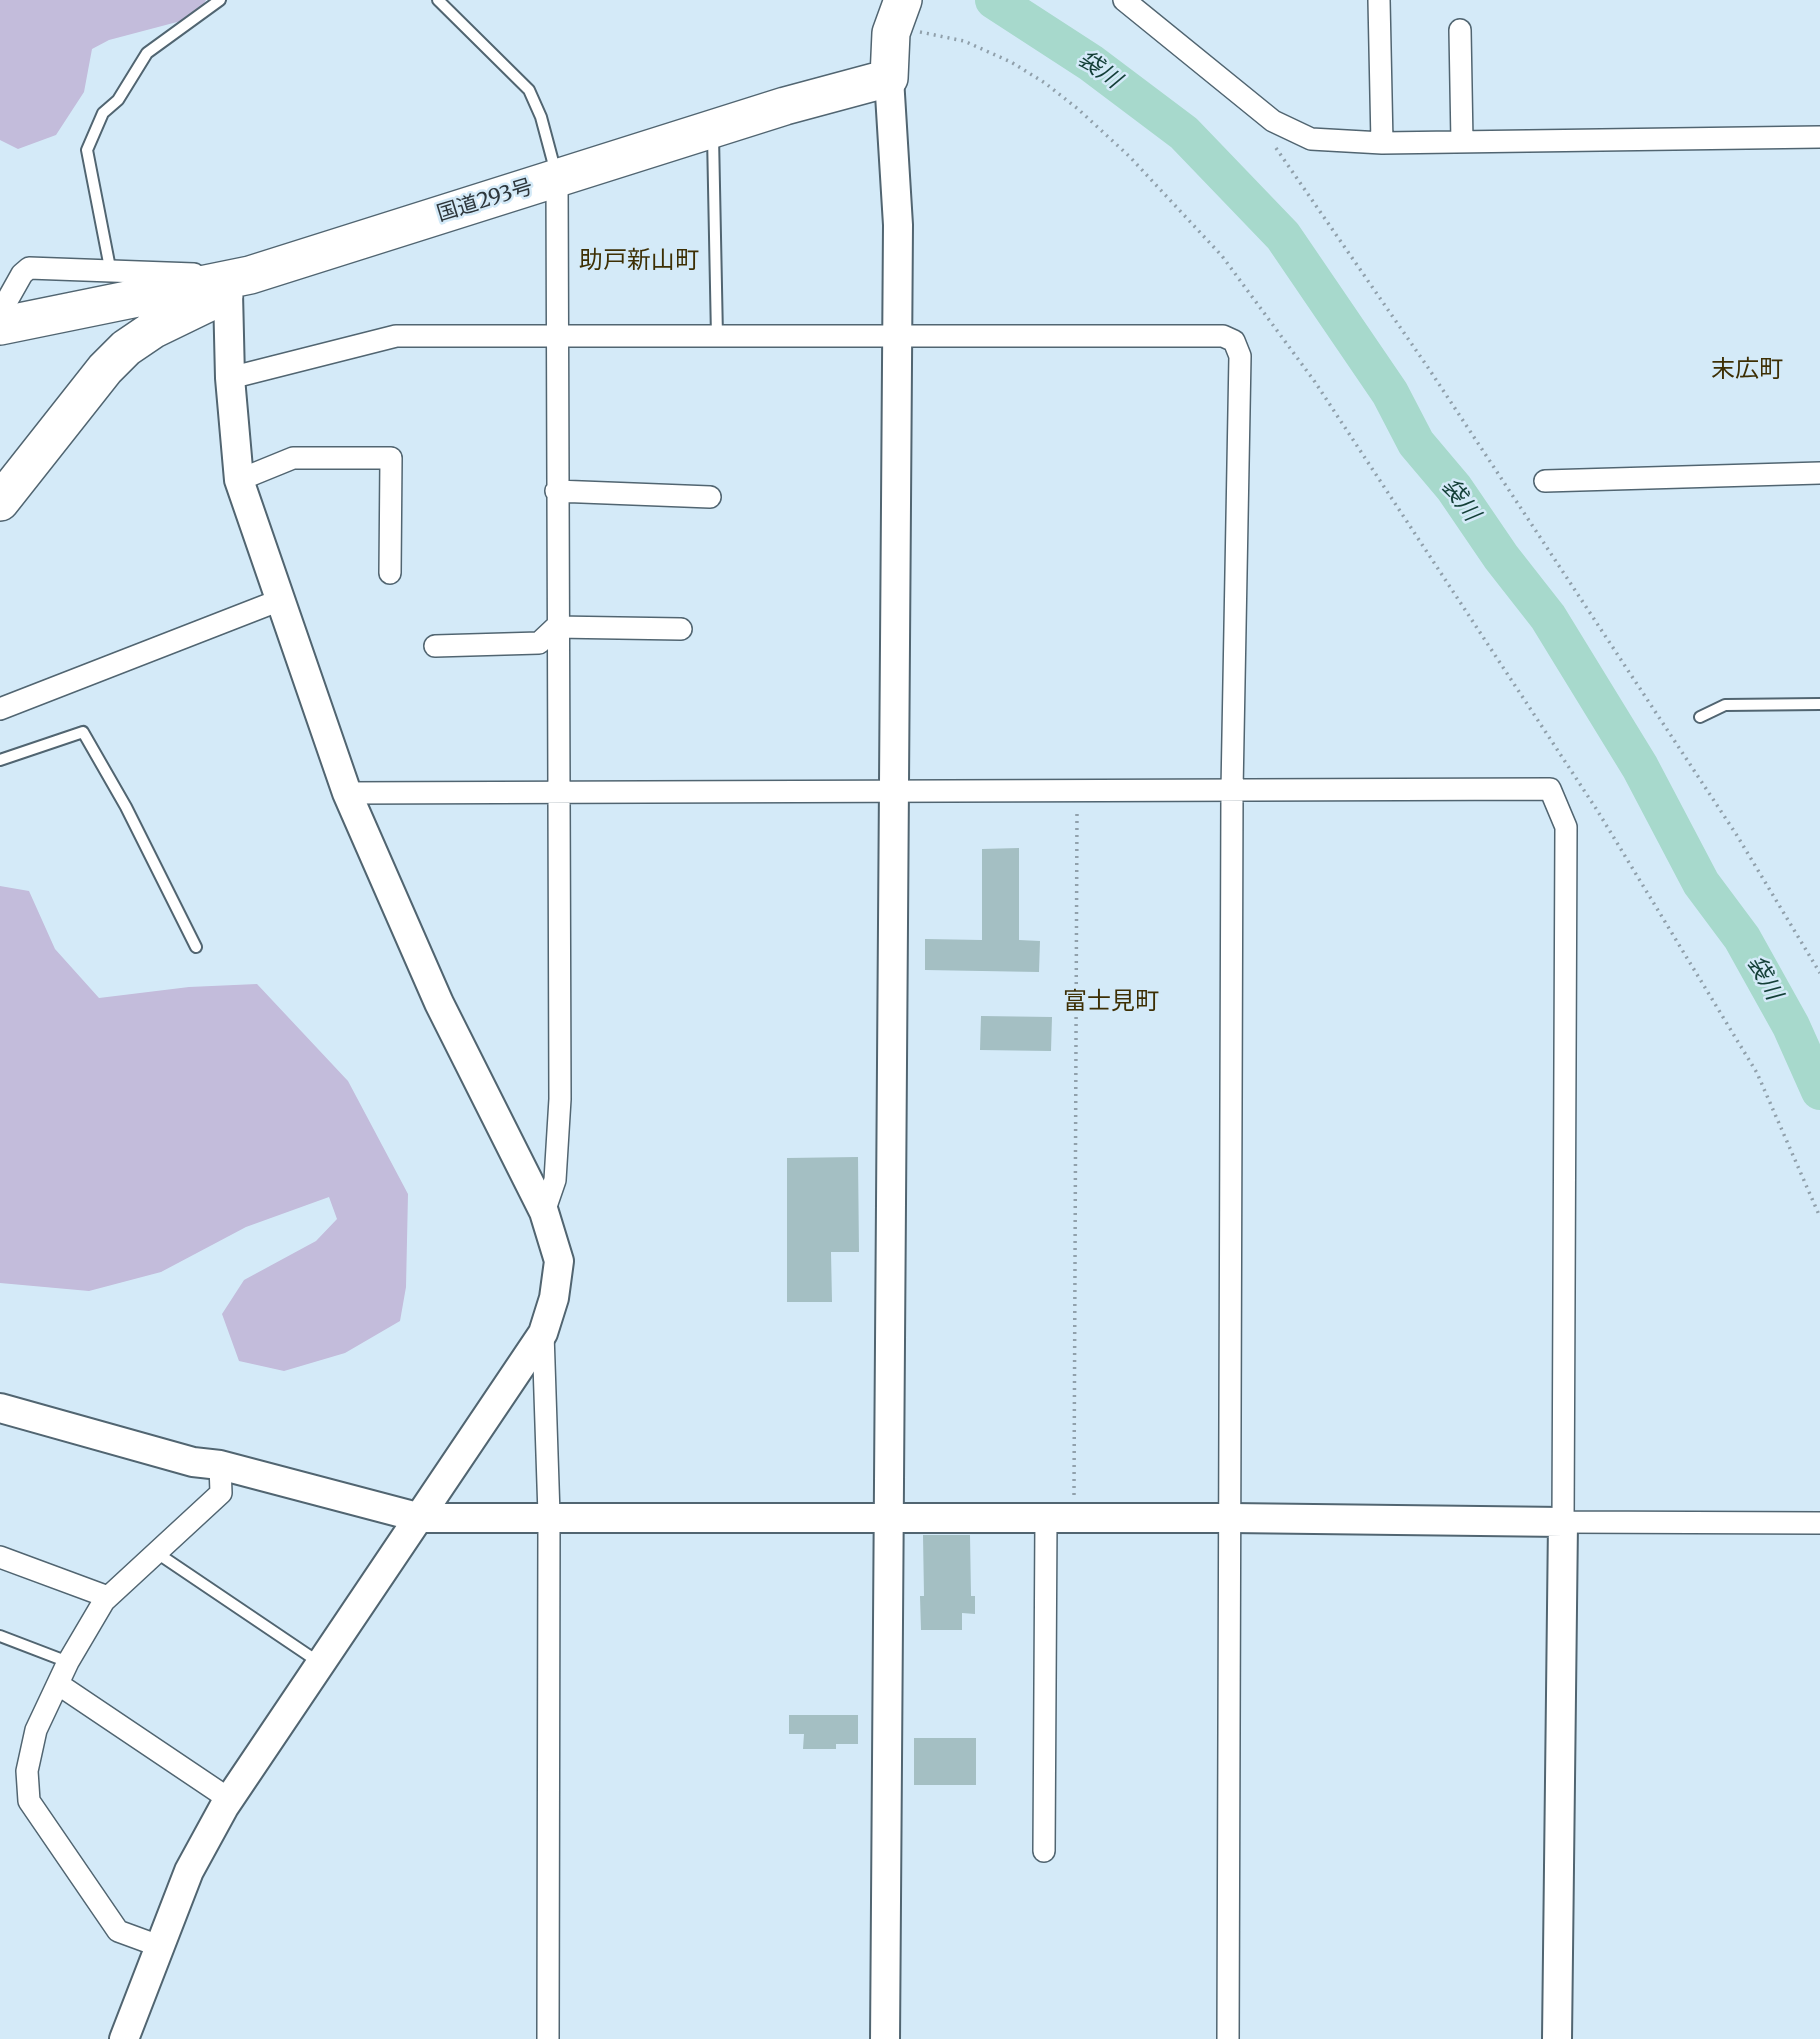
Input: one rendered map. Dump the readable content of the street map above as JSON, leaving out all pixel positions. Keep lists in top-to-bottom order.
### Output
{
  "streets": {
    "highway": ["国道293号"]
  },
  "districts": ["助戸新山町", "末広町", "富士見町"],
  "water": ["袋川"]
}
